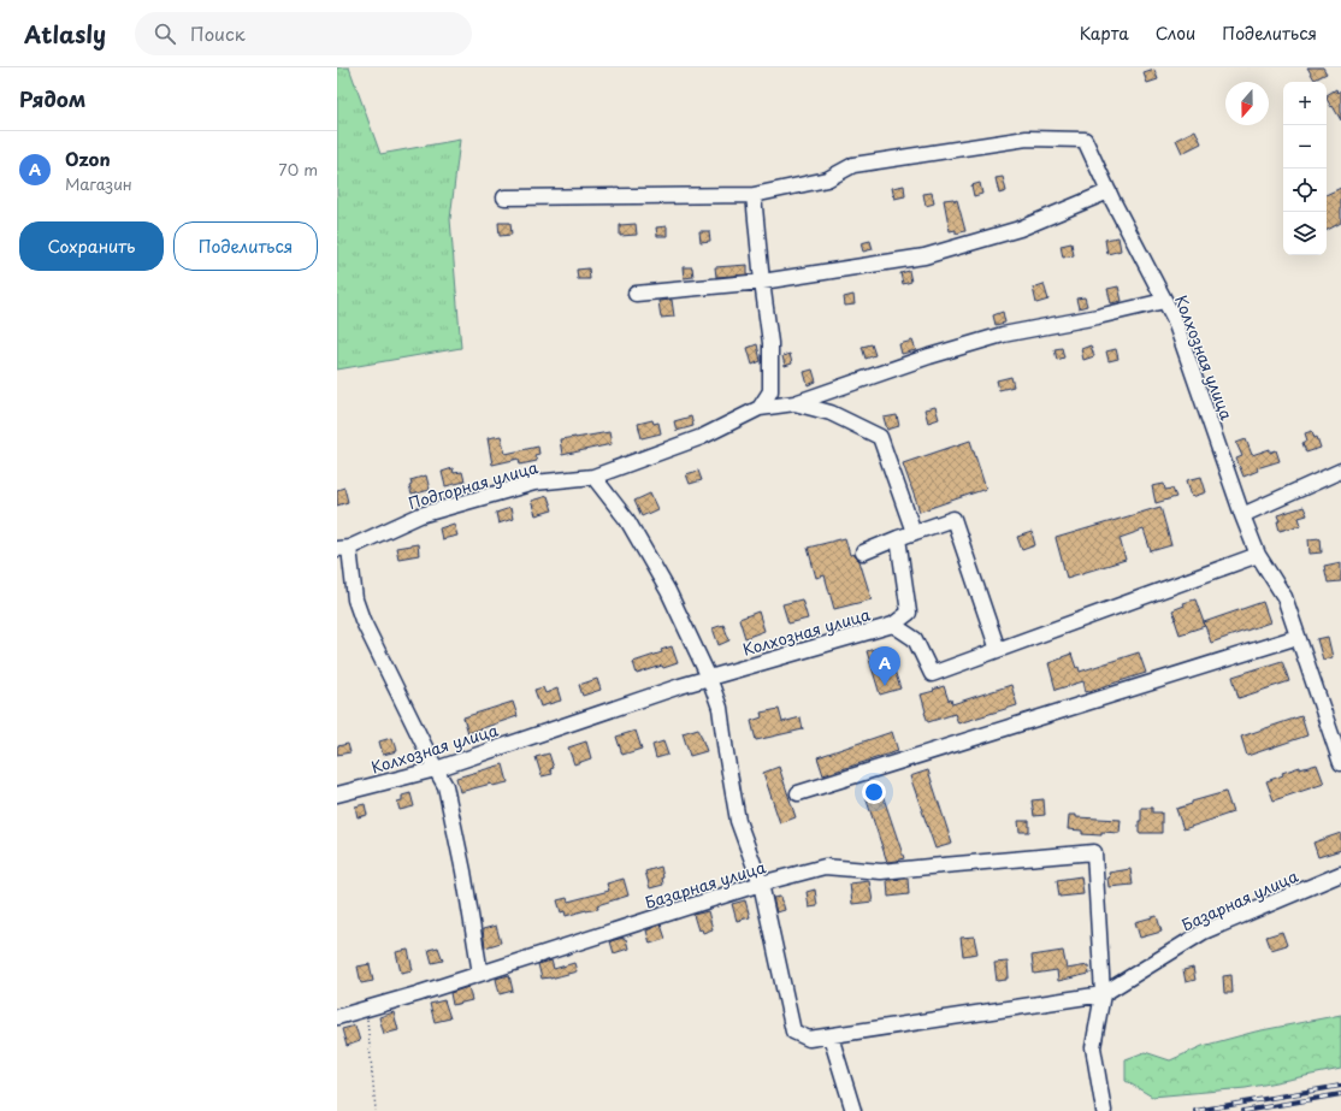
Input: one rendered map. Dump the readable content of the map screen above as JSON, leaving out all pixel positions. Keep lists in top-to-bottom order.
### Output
{
  "streets": {
    "street": ["Колхозная улица", "Подгорная улица", "Базарная улица"]
  },
  "north": "bottom",
  "page": {
    "header": "Atlasly",
    "search": "Поиск",
    "nav": ["Карта", "Слои", "Поделиться"],
    "heading": "Рядом",
    "map_buttons": ["+", "−"],
    "list": [
      {
        "mark": "A",
        "name": "Ozon",
        "note": "Магазин",
        "value": "70 m"
      }
    ],
    "buttons": ["Сохранить", "Поделиться"],
    "pins": "A"
  }
}
